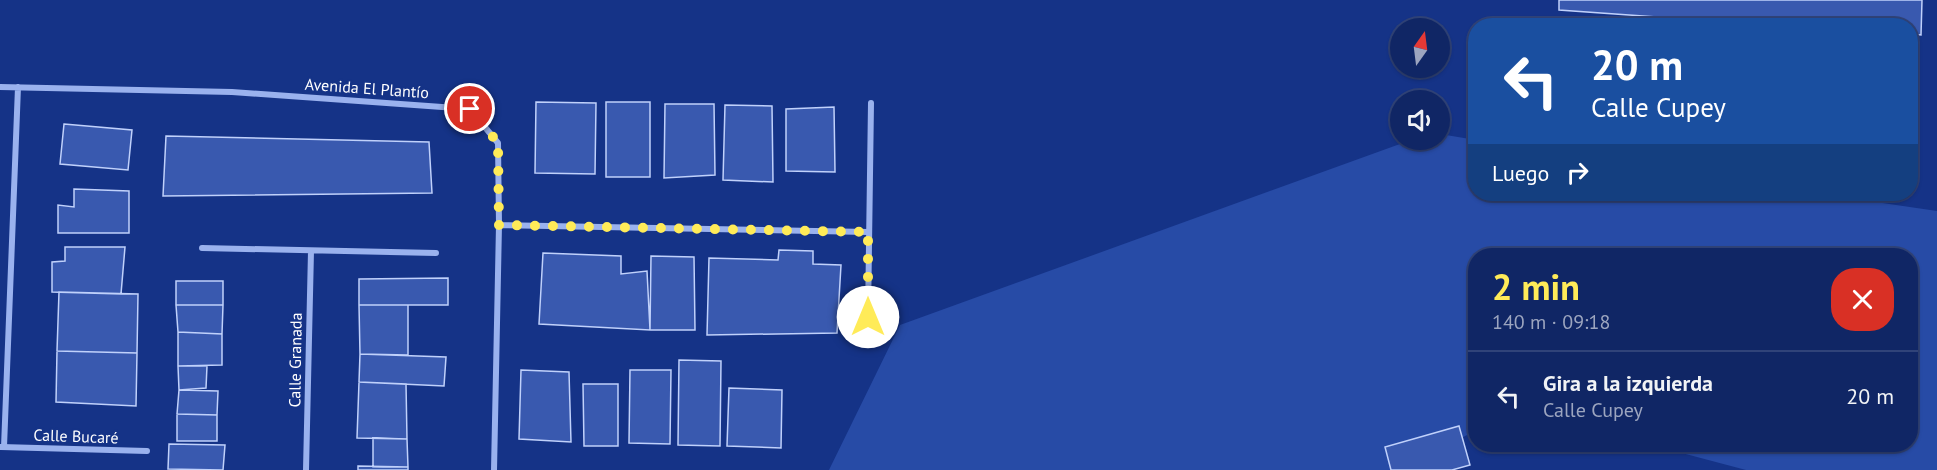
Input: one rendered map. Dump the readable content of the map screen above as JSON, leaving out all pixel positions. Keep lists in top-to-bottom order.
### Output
{
  "streets": {
    "street": ["Avenida El Plantío", "Calle Granada", "Calle Bucaré"]
  },
  "crossings": [
    ["Avenida El Plantío", "Calle Bucaré"]
  ],
  "north": "top",
  "page": {
    "turn": ["20 m", "Calle Cupey"],
    "then": "Luego",
    "heading": ["2 min", "140 m · 09:18"],
    "list": [
      {
        "name": "Gira a la izquierda",
        "note": "Calle Cupey",
        "value": "20 m"
      }
    ]
  }
}
